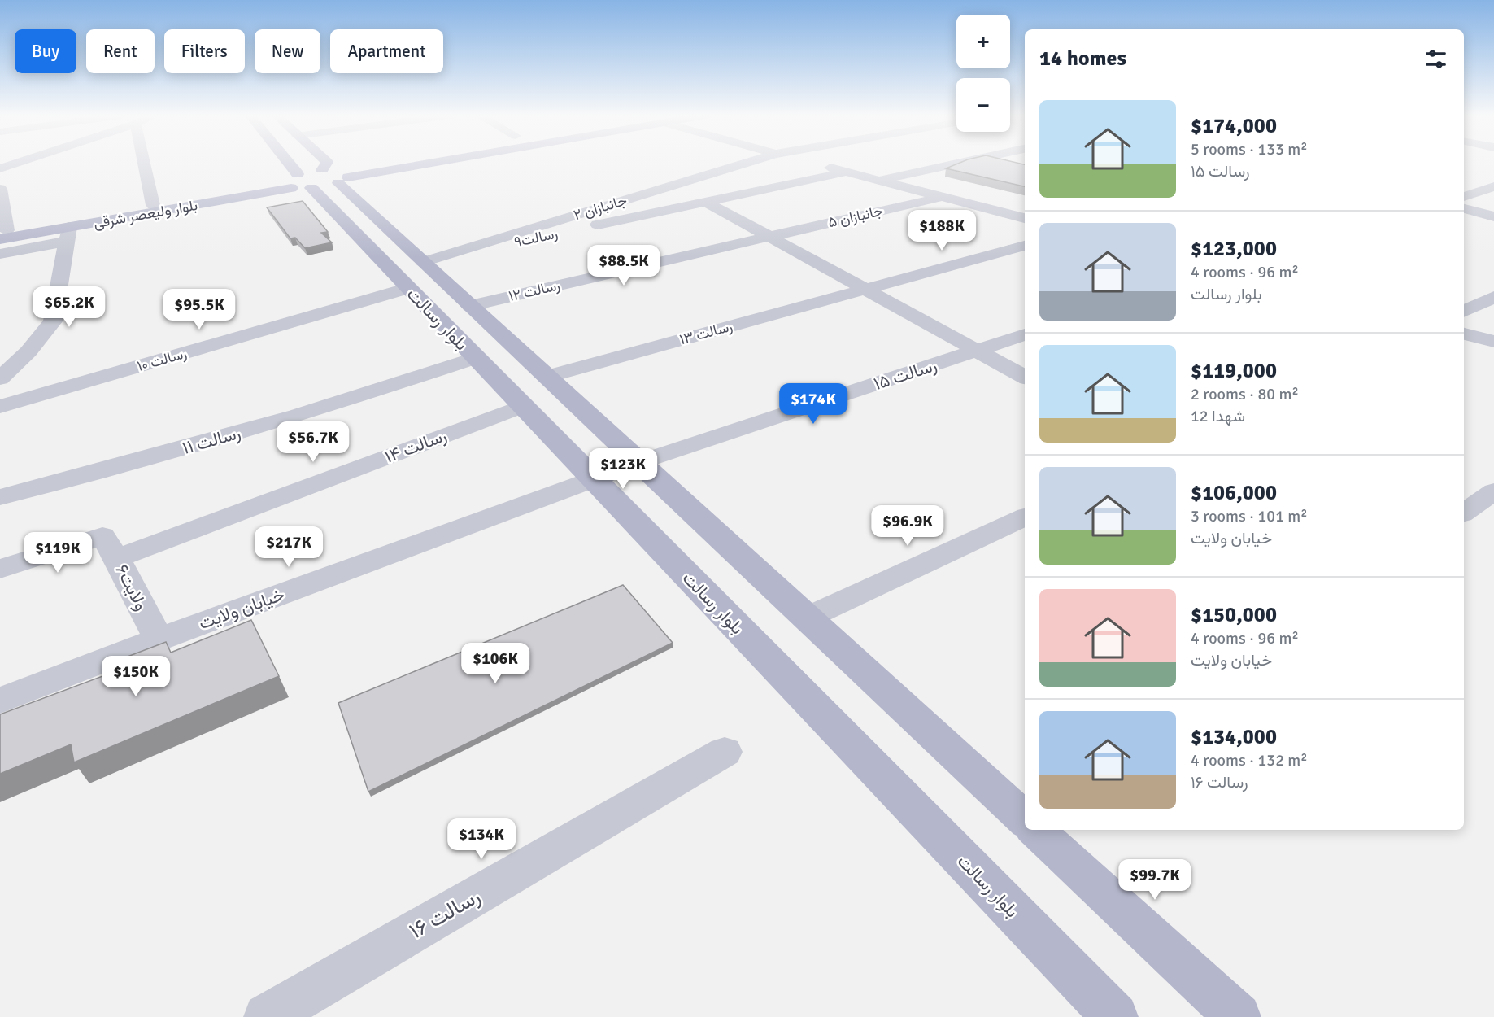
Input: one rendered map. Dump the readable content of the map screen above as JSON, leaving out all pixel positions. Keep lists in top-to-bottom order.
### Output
{
  "streets": {
    "main road": ["بلوار ولیعصر شرقی", "بلوار رسالت"],
    "street": [
      "جانبازان ۲",
      "جانبازان ۵",
      "رسالت۹",
      "رسالت ۱۲",
      "رسالت ۱۳",
      "رسالت ۱۰",
      "رسالت ۱۵",
      "رسالت ۱۱",
      "رسالت ۱۴",
      "ولایت۶",
      "خیابان ولایت",
      "رسالت ۱۶"
    ]
  },
  "crossings": [
    ["جانبازان ۲", "رسالت۹"],
    ["جانبازان ۲", "بلوار رسالت"],
    ["بلوار ولیعصر شرقی", "بلوار رسالت"],
    ["جانبازان ۵", "رسالت ۱۲"],
    ["رسالت۹", "بلوار رسالت"],
    ["رسالت ۱۲", "بلوار رسالت"],
    ["بلوار رسالت", "رسالت ۱۳"],
    ["بلوار رسالت", "رسالت ۱۰"],
    ["بلوار رسالت", "رسالت ۱۵"],
    ["بلوار رسالت", "رسالت ۱۱"],
    ["بلوار رسالت", "رسالت ۱۴"],
    ["بلوار رسالت", "خیابان ولایت"],
    ["رسالت ۱۴", "ولایت۶"],
    ["ولایت۶", "خیابان ولایت"]
  ],
  "page": {
    "map_buttons": ["+", "−"],
    "chip": [
      "Buy",
      "Rent",
      "Filters",
      "New",
      "Apartment"
    ],
    "heading": "14 homes",
    "list": [
      {
        "name": "$174,000",
        "note": "5 rooms · 133 m² · رسالت ۱۵"
      },
      {
        "name": "$123,000",
        "note": "4 rooms · 96 m² · بلوار رسالت"
      },
      {
        "name": "$119,000",
        "note": "2 rooms · 80 m² · شهدا 12"
      },
      {
        "name": "$106,000",
        "note": "3 rooms · 101 m² · خیابان ولایت"
      },
      {
        "name": "$150,000",
        "note": "4 rooms · 96 m² · خیابان ولایت"
      },
      {
        "name": "$134,000",
        "note": "4 rooms · 132 m² · رسالت ۱۶"
      }
    ],
    "price": [
      "$188K",
      "$88.5K",
      "$65.2K",
      "$95.5K",
      "$174K",
      "$56.7K",
      "$123K",
      "$96.9K",
      "$217K",
      "$119K",
      "$106K",
      "$150K",
      "$134K",
      "$99.7K"
    ]
  }
}
